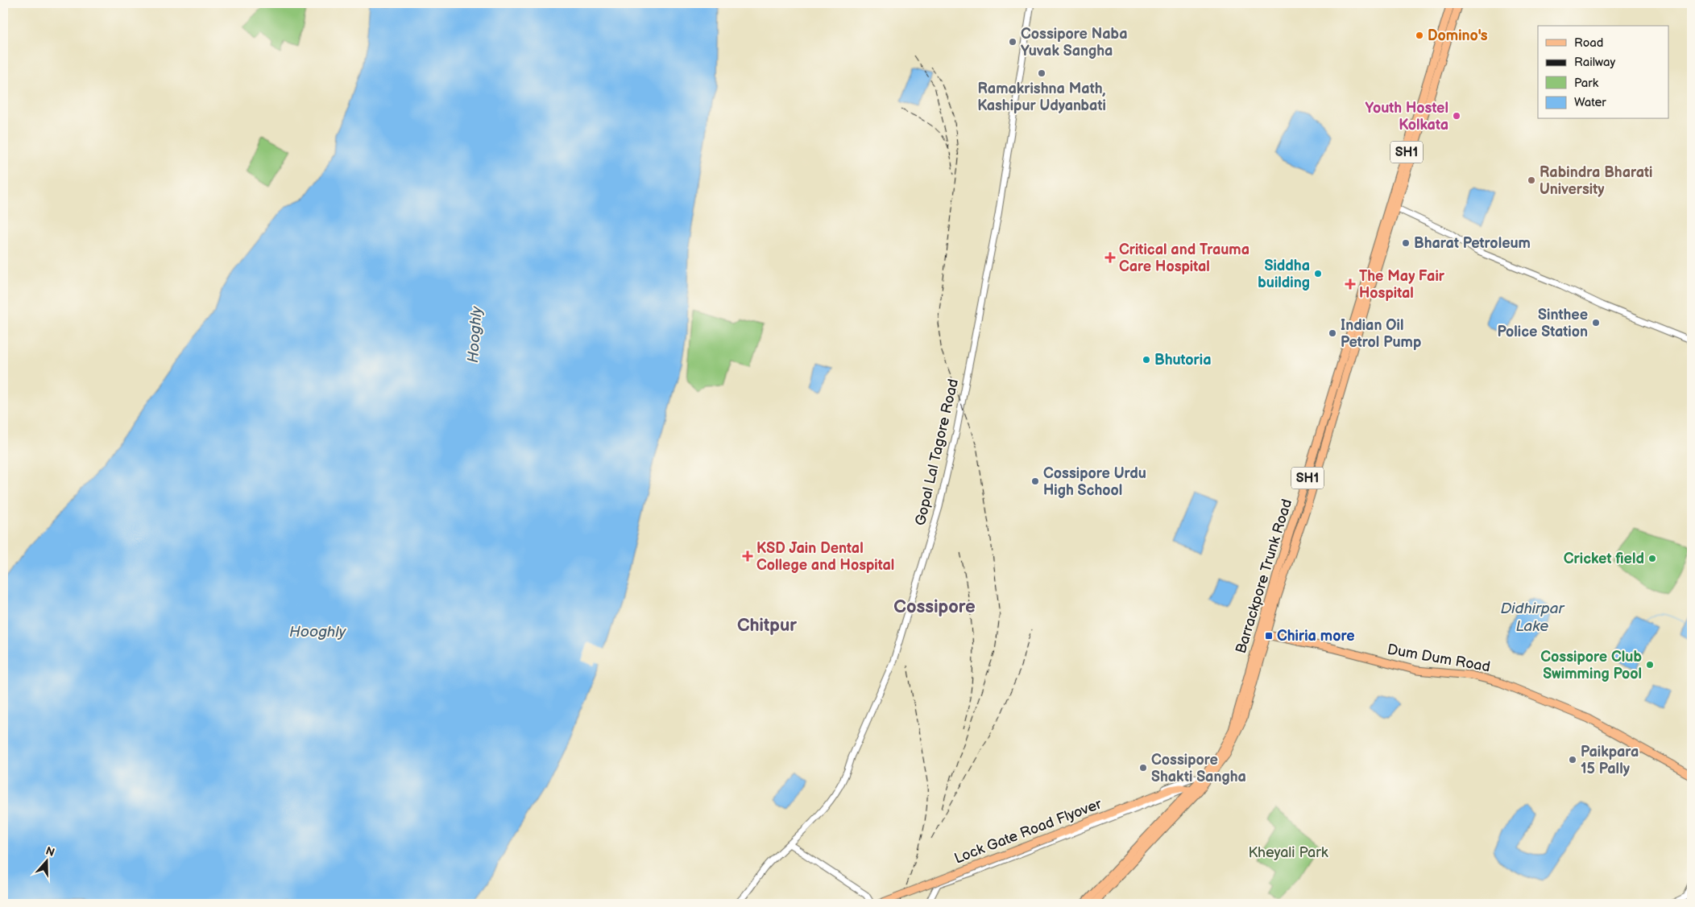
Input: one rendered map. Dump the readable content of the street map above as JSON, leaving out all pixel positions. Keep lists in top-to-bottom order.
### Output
{
  "streets": {
    "main road": [
      "SH1",
      "Barrackpore Trunk Road",
      "Dum Dum Road",
      "Lock Gate Road Flyover"
    ],
    "street": ["Gopal Lal Tagore Road"]
  },
  "crossings": [
    ["Barrackpore Trunk Road", "Dum Dum Road"],
    ["Barrackpore Trunk Road", "Lock Gate Road Flyover"]
  ],
  "districts": ["Cossipore", "Chitpur"],
  "water": ["Hooghly", "Didhirpar Lake"],
  "parks": ["Kheyali Park"],
  "places": {
    "other": [
      "Domino's",
      "Cossipore Naba Yuvak Sangha",
      "Ramakrishna Math, Kashipur Udyanbati",
      "Youth Hostel Kolkata",
      "Rabindra Bharati University",
      "Bharat Petroleum",
      "Siddha building",
      "Sinthee Police Station",
      "Indian Oil Petrol Pump",
      "Bhutoria",
      "Cossipore Urdu High School",
      "Cricket field",
      "Cossipore Club Swimming Pool",
      "Paikpara 15 Pally",
      "Cossipore Shakti Sangha"
    ],
    "health": ["Critical and Trauma Care Hospital", "The May Fair Hospital", "KSD Jain Dental College and Hospital"],
    "transit": ["Chiria more"]
  },
  "legend": [
    "Road",
    "Railway",
    "Park",
    "Water"
  ],
  "north": "top"
}
